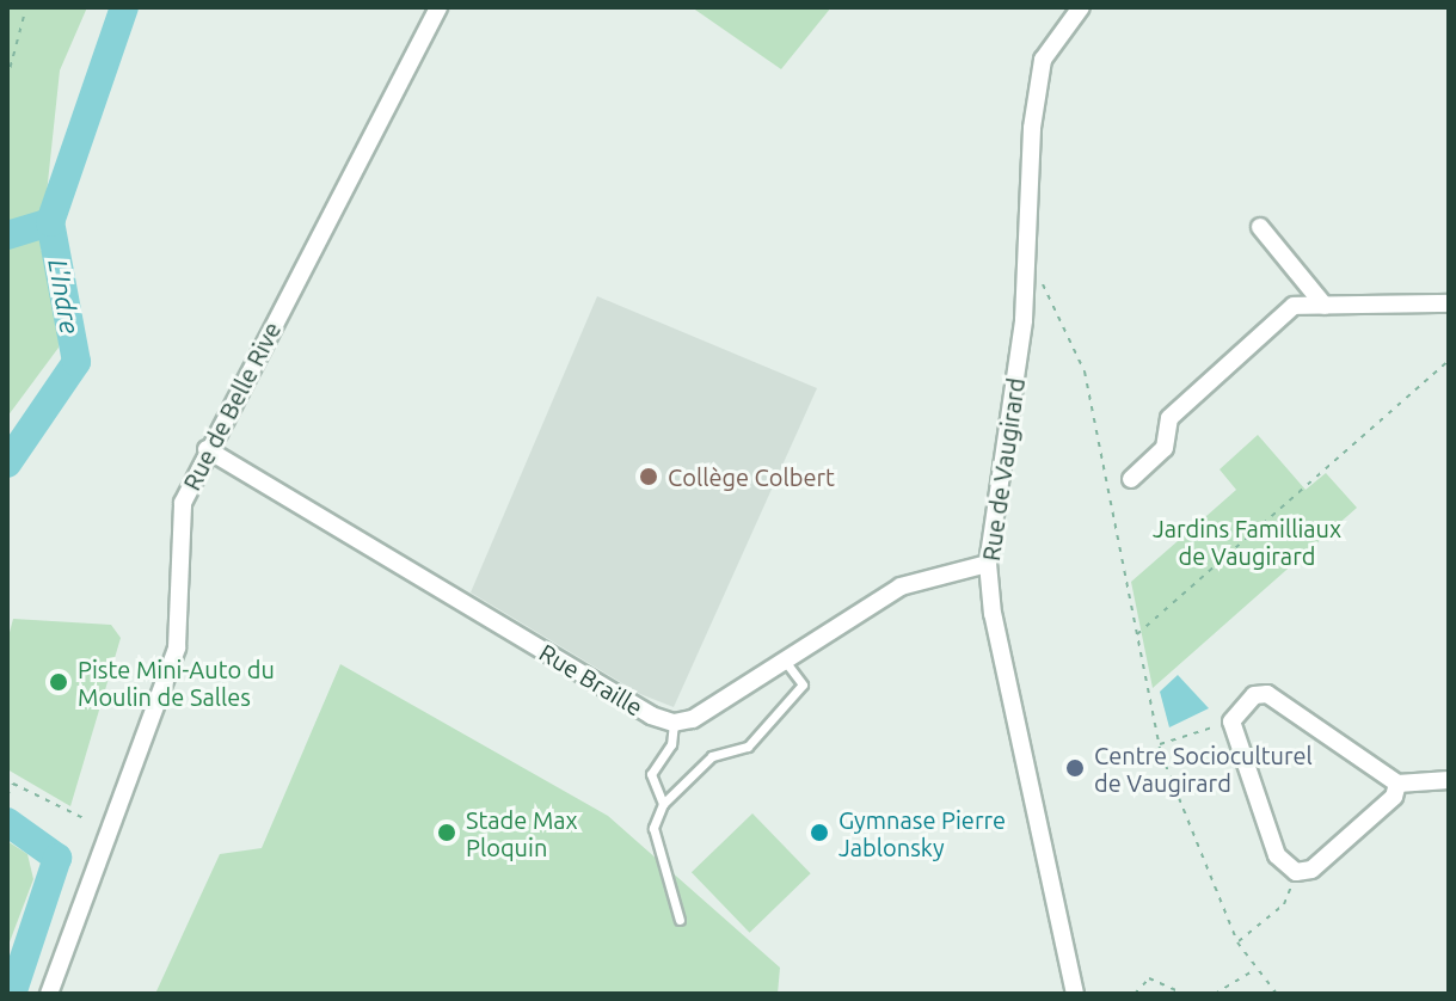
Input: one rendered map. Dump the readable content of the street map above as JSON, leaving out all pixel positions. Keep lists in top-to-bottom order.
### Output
{
  "streets": {
    "street": ["Rue de Belle Rive", "Rue de Vaugirard", "Rue Braille"]
  },
  "crossings": [
    ["Rue de Belle Rive", "Rue Braille"],
    ["Rue de Vaugirard", "Rue Braille"]
  ],
  "water": ["L'Indre"],
  "parks": ["Jardins Familliaux de Vaugirard"],
  "places": [
    "Collège Colbert",
    "Piste Mini-Auto du Moulin de Salles",
    "Centre Socioculturel de Vaugirard",
    "Stade Max Ploquin",
    "Gymnase Pierre Jablonsky"
  ]
}
